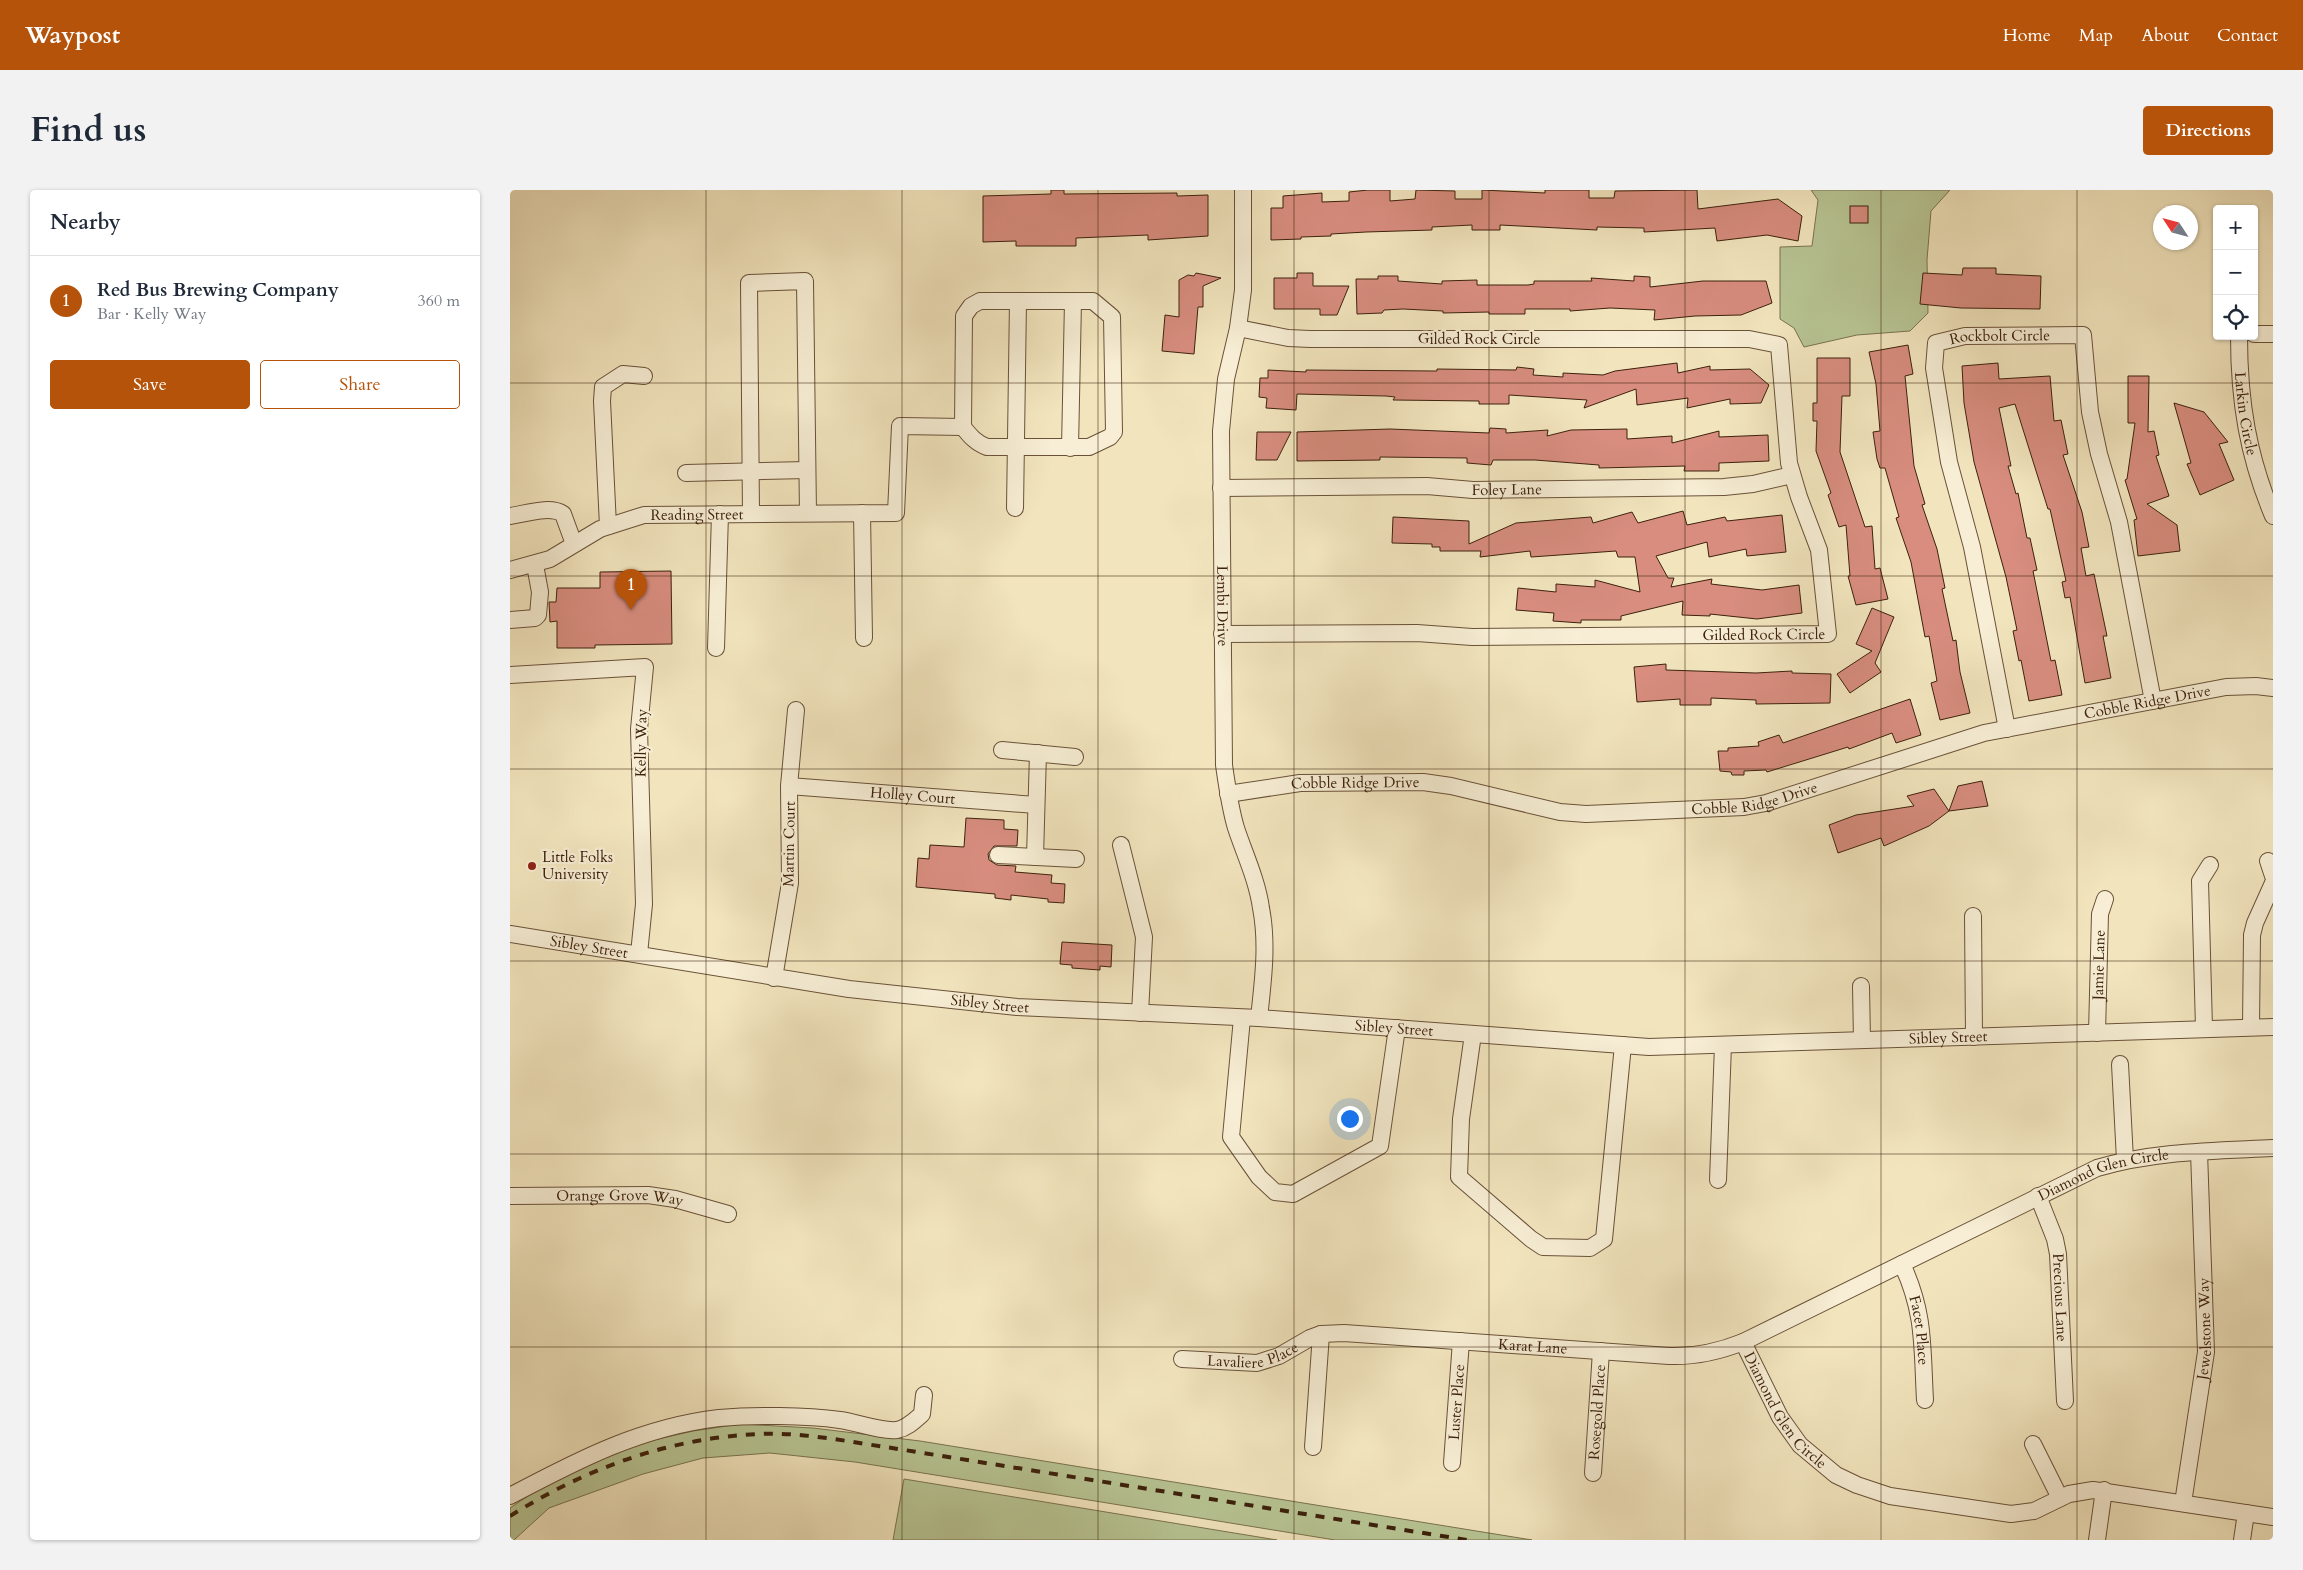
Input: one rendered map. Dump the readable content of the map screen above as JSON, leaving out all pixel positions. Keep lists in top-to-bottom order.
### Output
{
  "streets": {
    "street": [
      "Rockbolt Circle",
      "Gilded Rock Circle",
      "Larkin Circle",
      "Foley Lane",
      "Reading Street",
      "Lembi Drive",
      "Cobble Ridge Drive",
      "Kelly Way",
      "Holley Court",
      "Martin Court",
      "Sibley Street",
      "Jamie Lane",
      "Diamond Glen Circle",
      "Orange Grove Way",
      "Precious Lane",
      "Jewelstone Way",
      "Facet Place",
      "Karat Lane",
      "Lavaliere Place",
      "Luster Place",
      "Rosegold Place"
    ]
  },
  "crossings": [
    ["Rockbolt Circle", "Cobble Ridge Drive"],
    ["Gilded Rock Circle", "Foley Lane"],
    ["Gilded Rock Circle", "Lembi Drive"],
    ["Foley Lane", "Lembi Drive"],
    ["Lembi Drive", "Cobble Ridge Drive"],
    ["Lembi Drive", "Sibley Street"],
    ["Kelly Way", "Sibley Street"],
    ["Holley Court", "Martin Court"],
    ["Martin Court", "Sibley Street"],
    ["Sibley Street", "Jamie Lane"],
    ["Diamond Glen Circle", "Precious Lane"],
    ["Diamond Glen Circle", "Jewelstone Way"],
    ["Diamond Glen Circle", "Facet Place"],
    ["Diamond Glen Circle", "Karat Lane"],
    ["Karat Lane", "Lavaliere Place"],
    ["Karat Lane", "Luster Place"],
    ["Karat Lane", "Rosegold Place"]
  ],
  "places": ["Little Folks University"],
  "north": "top left",
  "page": {
    "header": "Waypost",
    "nav": [
      "Home",
      "Map",
      "About",
      "Contact"
    ],
    "title": "Find us",
    "buttons": [
      "Directions",
      ["Save", "Share"]
    ],
    "heading": "Nearby",
    "map_buttons": ["+", "−"],
    "list": [
      {
        "mark": "1",
        "name": "Red Bus Brewing Company",
        "note": "Bar · Kelly Way",
        "value": "360 m"
      }
    ],
    "pins": "1"
  }
}
